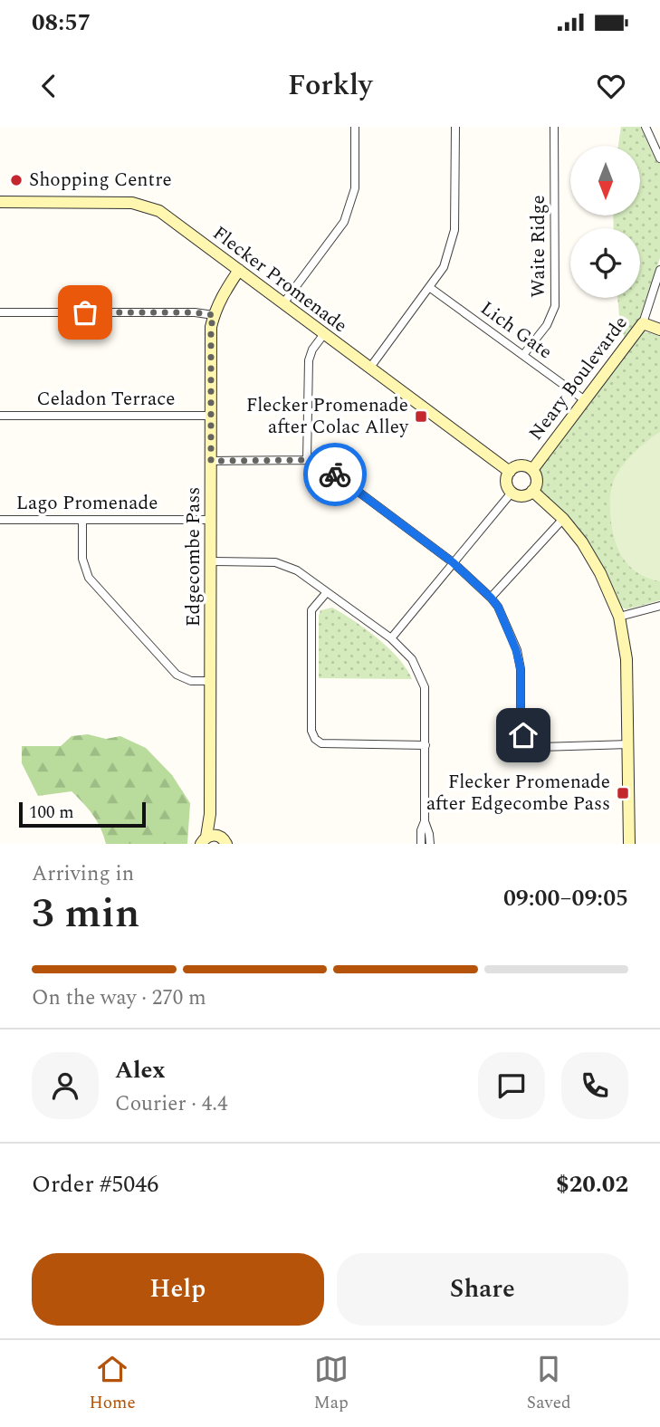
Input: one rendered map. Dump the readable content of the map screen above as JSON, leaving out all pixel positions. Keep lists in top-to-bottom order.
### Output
{
  "streets": {
    "street": [
      "Waite Ridge",
      "Flecker Promenade",
      "Lich Gate",
      "Neary Boulevarde",
      "Celadon Terrace",
      "Lago Promenade",
      "Edgecombe Pass"
    ]
  },
  "crossings": [
    ["Waite Ridge", "Lich Gate"],
    ["Flecker Promenade", "Neary Boulevarde"],
    ["Flecker Promenade", "Edgecombe Pass"],
    ["Lich Gate", "Neary Boulevarde"],
    ["Celadon Terrace", "Edgecombe Pass"],
    ["Lago Promenade", "Edgecombe Pass"]
  ],
  "places": {
    "other": ["Shopping Centre"],
    "transit": ["Flecker Promenade after Colac Alley", "Flecker Promenade after Edgecombe Pass"]
  },
  "scale_bar": "100 m",
  "north": "bottom",
  "page": {
    "status": "08:57",
    "header": "Forkly",
    "scale": "100 m",
    "heading": ["3 min", "Arriving in", "09:00–09:05"],
    "panel": [
      "Alex",
      "Courier · 4.4",
      "Order #5046",
      "$20.02"
    ],
    "bar": "On the way · 270 m",
    "buttons": ["Help", "Share"],
    "tabs": ["Home", "Map", "Saved"]
  }
}
